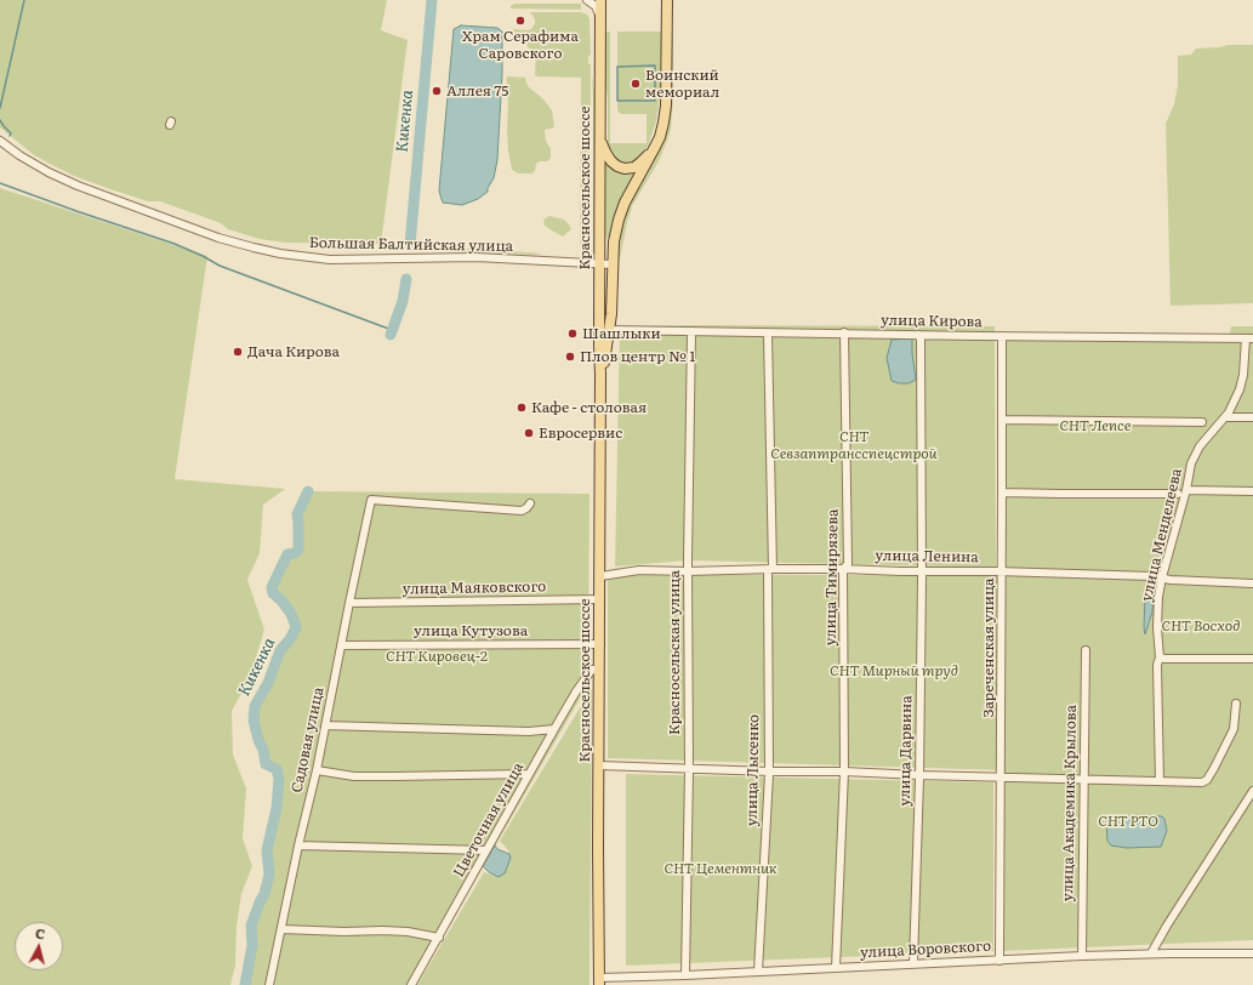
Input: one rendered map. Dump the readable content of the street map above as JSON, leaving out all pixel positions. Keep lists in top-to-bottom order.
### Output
{
  "streets": {
    "main road": ["Красносельское шоссе"],
    "street": [
      "Большая Балтийская улица",
      "улица Кирова",
      "улица Менделеева",
      "улица Ленина",
      "улица Тимирязева",
      "улица Маяковского",
      "улица Кутузова",
      "Зареченская улица",
      "Красносельская улица",
      "Садовая улица",
      "улица Дарвина",
      "улица Лысенко",
      "улица Академика Крылова",
      "Цветочная улица",
      "улица Воровского"
    ]
  },
  "crossings": [
    ["Красносельское шоссе", "Большая Балтийская улица"],
    ["Красносельское шоссе", "улица Кирова"],
    ["Красносельское шоссе", "улица Ленина"],
    ["Красносельское шоссе", "улица Маяковского"],
    ["Красносельское шоссе", "улица Кутузова"],
    ["Красносельское шоссе", "Цветочная улица"],
    ["Красносельское шоссе", "улица Воровского"],
    ["улица Кирова", "улица Менделеева"],
    ["улица Кирова", "улица Тимирязева"],
    ["улица Кирова", "Зареченская улица"],
    ["улица Кирова", "Красносельская улица"],
    ["улица Кирова", "улица Дарвина"],
    ["улица Кирова", "улица Лысенко"],
    ["улица Менделеева", "улица Ленина"],
    ["улица Ленина", "улица Тимирязева"],
    ["улица Ленина", "Зареченская улица"],
    ["улица Ленина", "Красносельская улица"],
    ["улица Ленина", "улица Дарвина"],
    ["улица Ленина", "улица Лысенко"],
    ["улица Тимирязева", "улица Воровского"],
    ["улица Маяковского", "Садовая улица"],
    ["улица Кутузова", "Садовая улица"],
    ["Зареченская улица", "улица Воровского"],
    ["Красносельская улица", "улица Воровского"],
    ["улица Дарвина", "улица Воровского"],
    ["улица Лысенко", "улица Воровского"],
    ["улица Академика Крылова", "улица Воровского"]
  ],
  "water": ["Кикенка"],
  "parks": [
    "СНТ Лепсе",
    "СНТ Севзаптрансспецстрой",
    "СНТ Восход",
    "СНТ Кировец-2",
    "СНТ Мирный труд",
    "СНТ РТО",
    "СНТ Цементник"
  ],
  "places": [
    "Храм Серафима Саровского",
    "Воинский мемориал",
    "Аллея 75",
    "Шашлыки",
    "Дача Кирова",
    "Плов центр № 1",
    "Кафе - столовая",
    "Евросервис"
  ],
  "north": "top"
}
